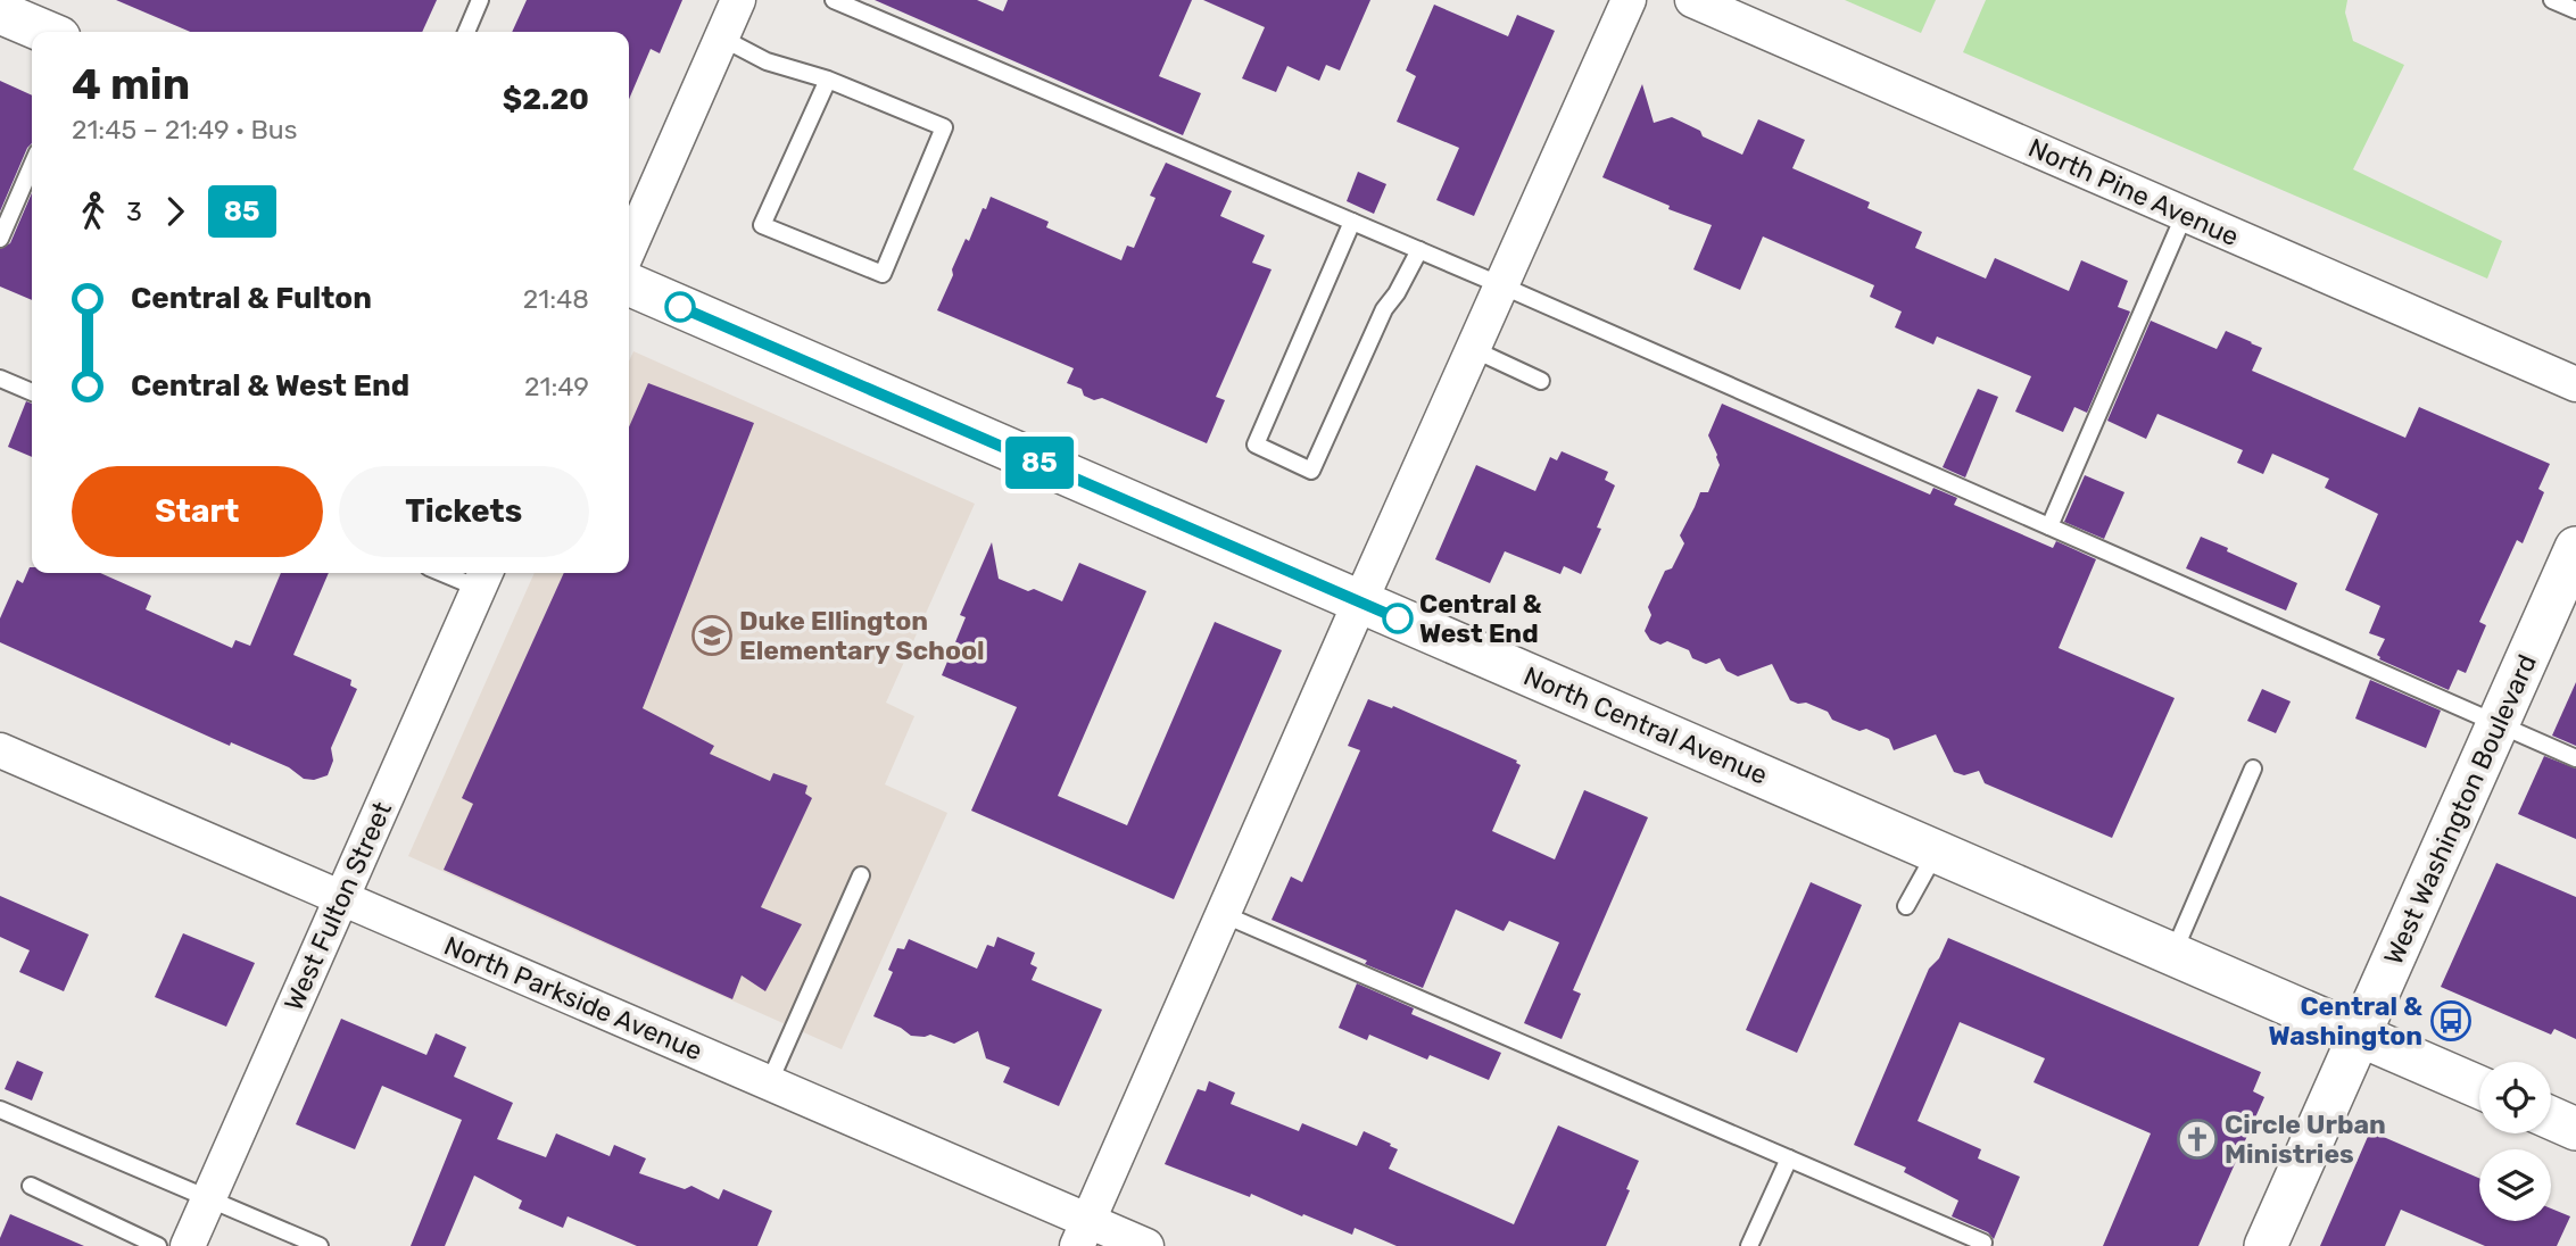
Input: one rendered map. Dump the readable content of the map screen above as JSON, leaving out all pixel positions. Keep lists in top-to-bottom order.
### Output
{
  "streets": {
    "street": [
      "North Pine Avenue",
      "North Central Avenue",
      "West Washington Boulevard",
      "West Fulton Street",
      "North Parkside Avenue"
    ]
  },
  "crossings": [
    ["North Central Avenue", "West Washington Boulevard"],
    ["West Fulton Street", "North Parkside Avenue"]
  ],
  "places": {
    "other": ["Central & West End"],
    "school or university": ["Duke Ellington Elementary School"],
    "bus stop": ["Central & Washington"],
    "church": ["Circle Urban Ministries"]
  },
  "lines": ["bus line 85"],
  "page": {
    "on_map": "85",
    "heading": ["4 min", "21:45 – 21:49 · Bus", "$2.20"],
    "legs": ["3", "85"],
    "list": [
      {
        "name": "Central & Fulton",
        "value": "21:48"
      },
      {
        "name": "Central & West End",
        "value": "21:49"
      }
    ],
    "buttons": ["Start", "Tickets"]
  }
}
